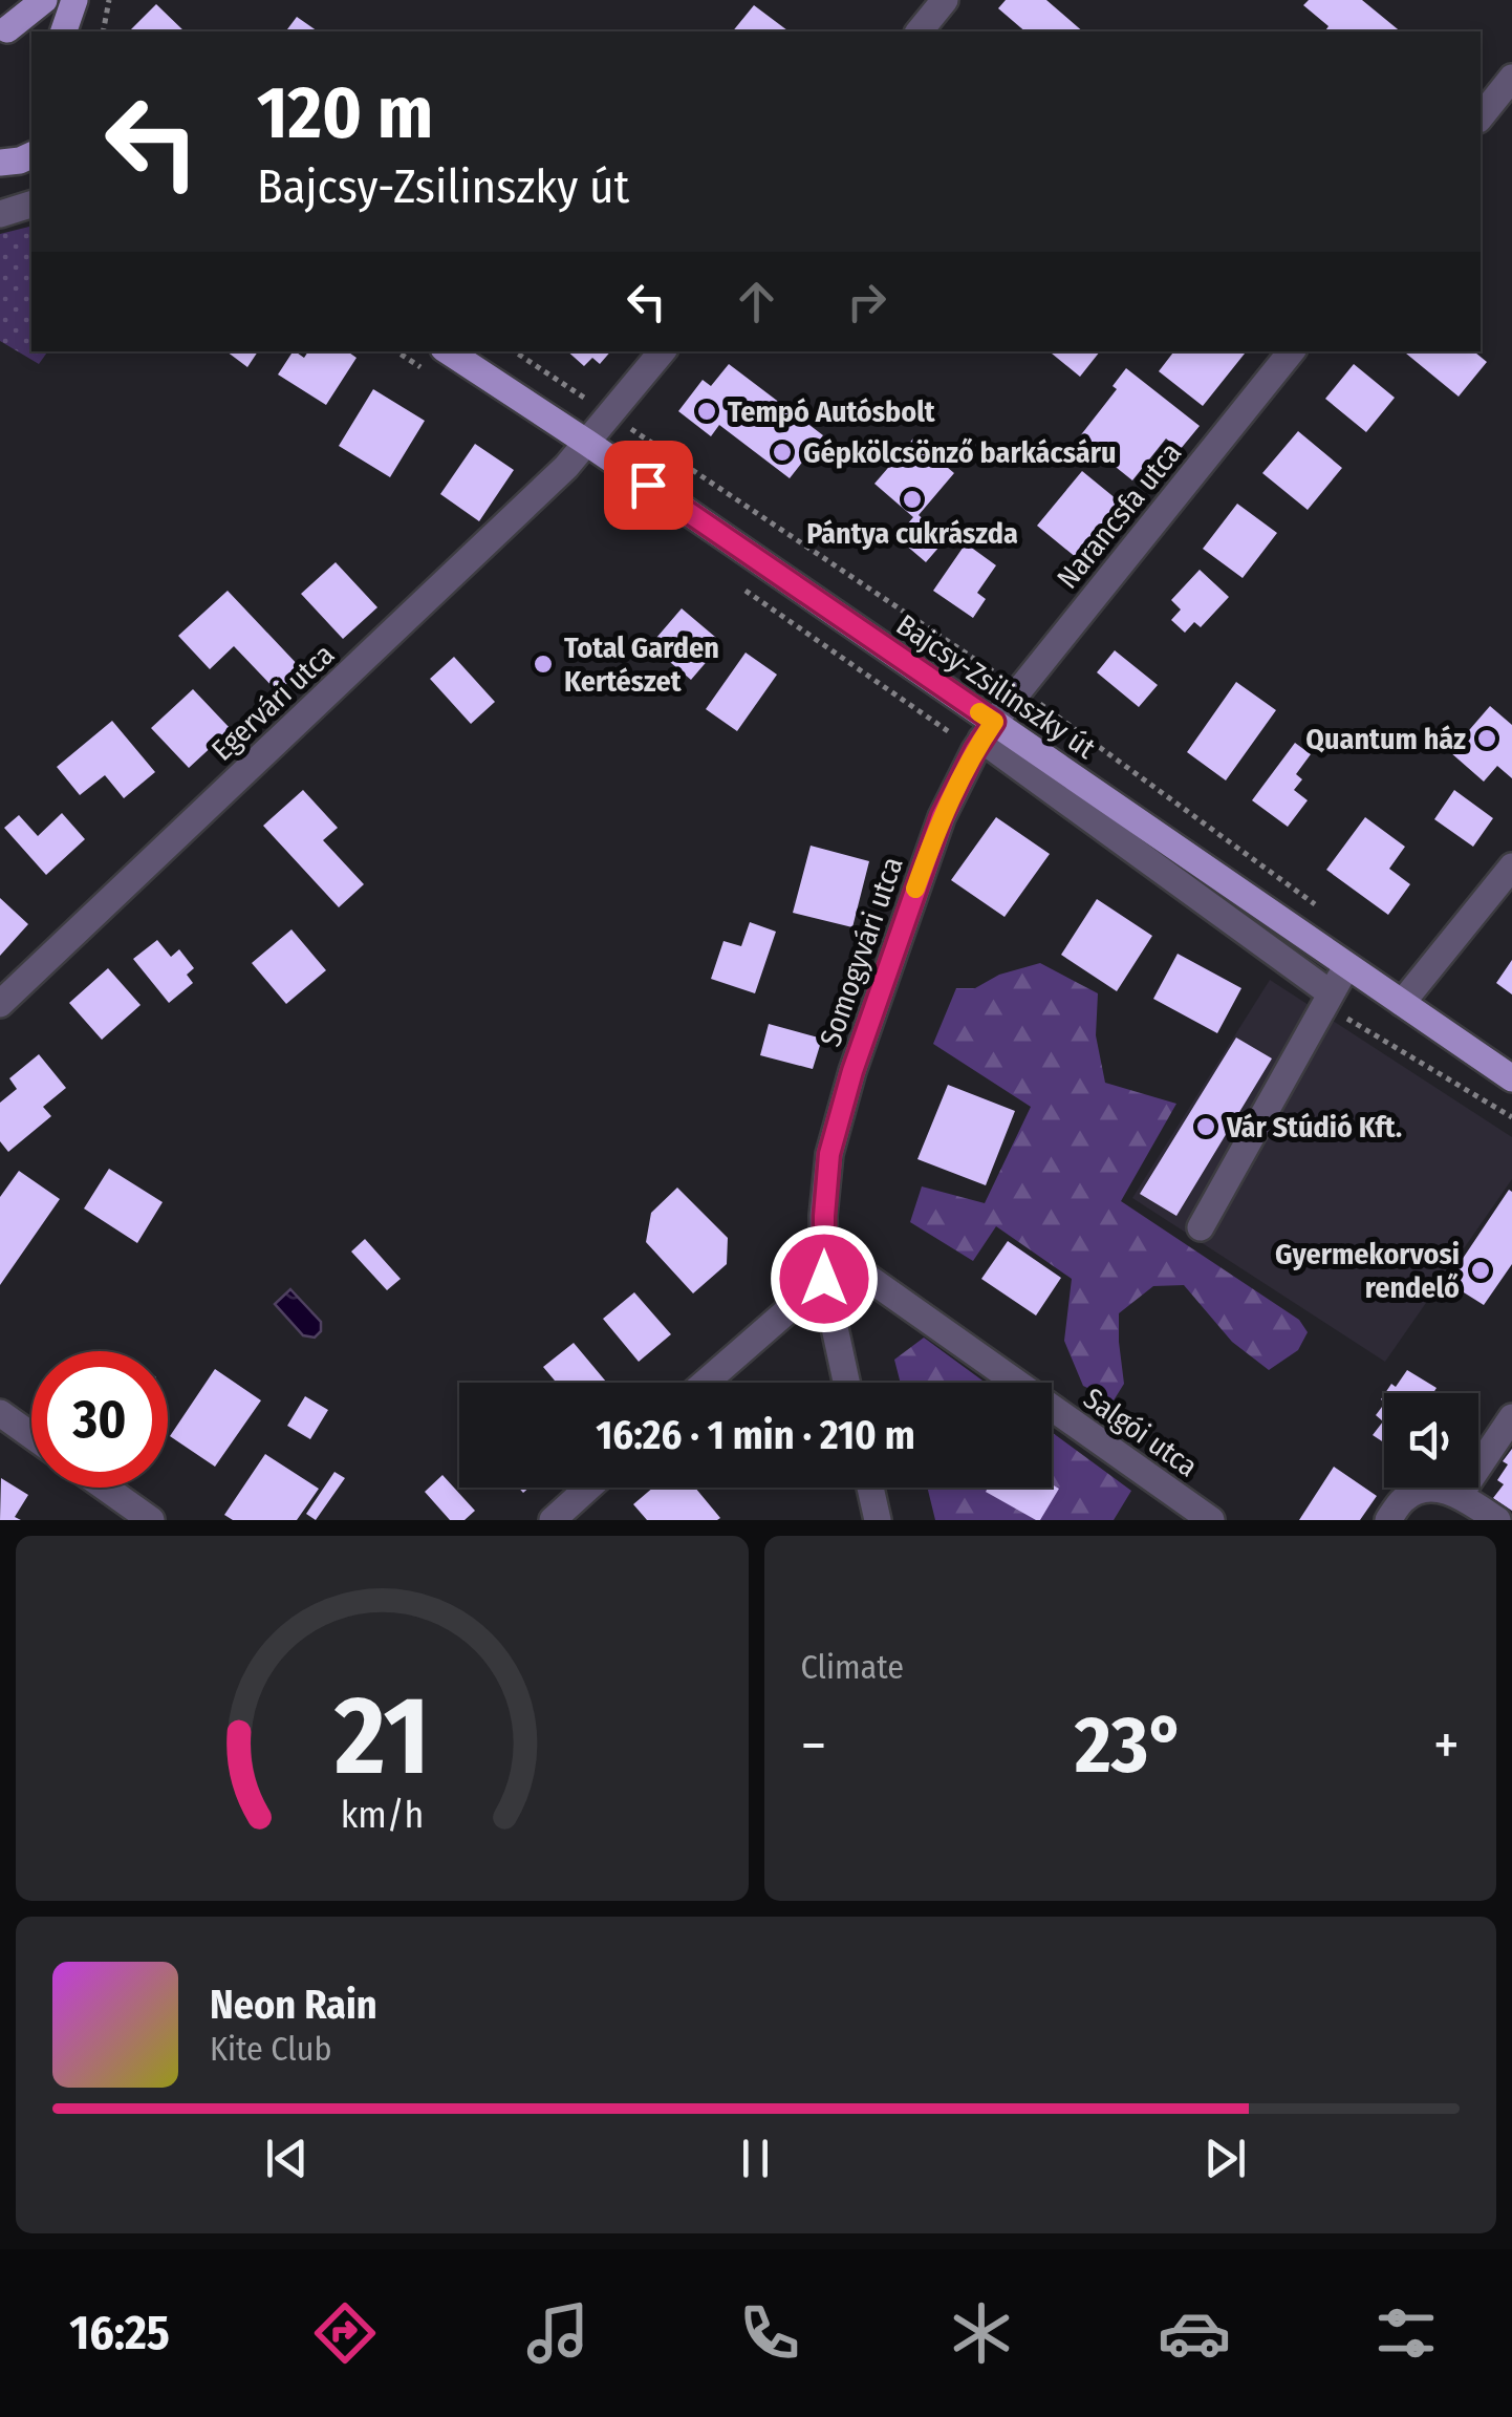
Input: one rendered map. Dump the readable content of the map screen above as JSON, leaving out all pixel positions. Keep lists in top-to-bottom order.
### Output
{
  "streets": {
    "main road": ["Bajcsy-Zsilinszky út"],
    "street": [
      "Narancsfa utca",
      "Egervári utca",
      "Somogyvári utca",
      "Salgói utca"
    ]
  },
  "crossings": [
    ["Narancsfa utca", "Bajcsy-Zsilinszky út"],
    ["Narancsfa utca", "Somogyvári utca"],
    ["Bajcsy-Zsilinszky út", "Egervári utca"],
    ["Bajcsy-Zsilinszky út", "Somogyvári utca"],
    ["Somogyvári utca", "Salgói utca"]
  ],
  "places": [
    "Tempó Autósbolt",
    "Gépkölcsönző barkácsáru",
    "Pántya cukrászda",
    "Total Garden Kertészet",
    "Quantum ház",
    "Vár Stúdió Kft.",
    "Gyermekorvosi rendelő"
  ],
  "page": {
    "turn": ["120 m", "Bajcsy-Zsilinszky út"],
    "limit": "30",
    "trip": "16:26 · 1 min · 210 m",
    "tile": "Climate",
    "heat": ["−", "23°", "+"],
    "song": ["Neon Rain", "Kite Club"],
    "tabs": "16:25",
    "gauge": ["21", "km/h"]
  }
}
